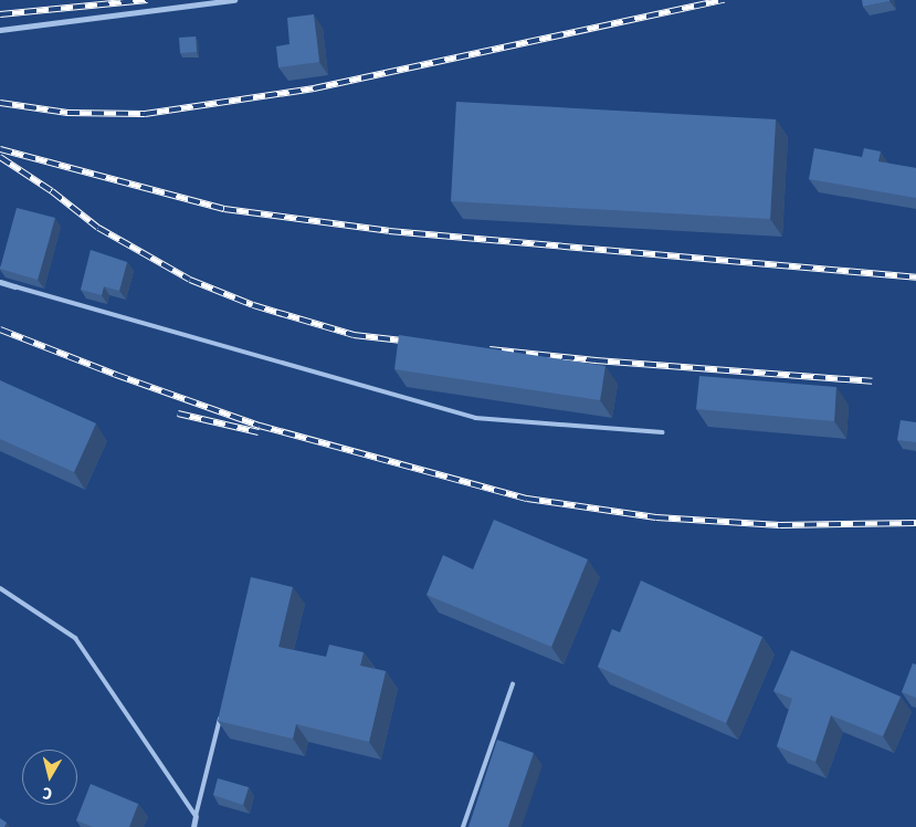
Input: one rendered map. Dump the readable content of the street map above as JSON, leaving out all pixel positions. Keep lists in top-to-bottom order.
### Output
{
  "north": "bottom"
}
